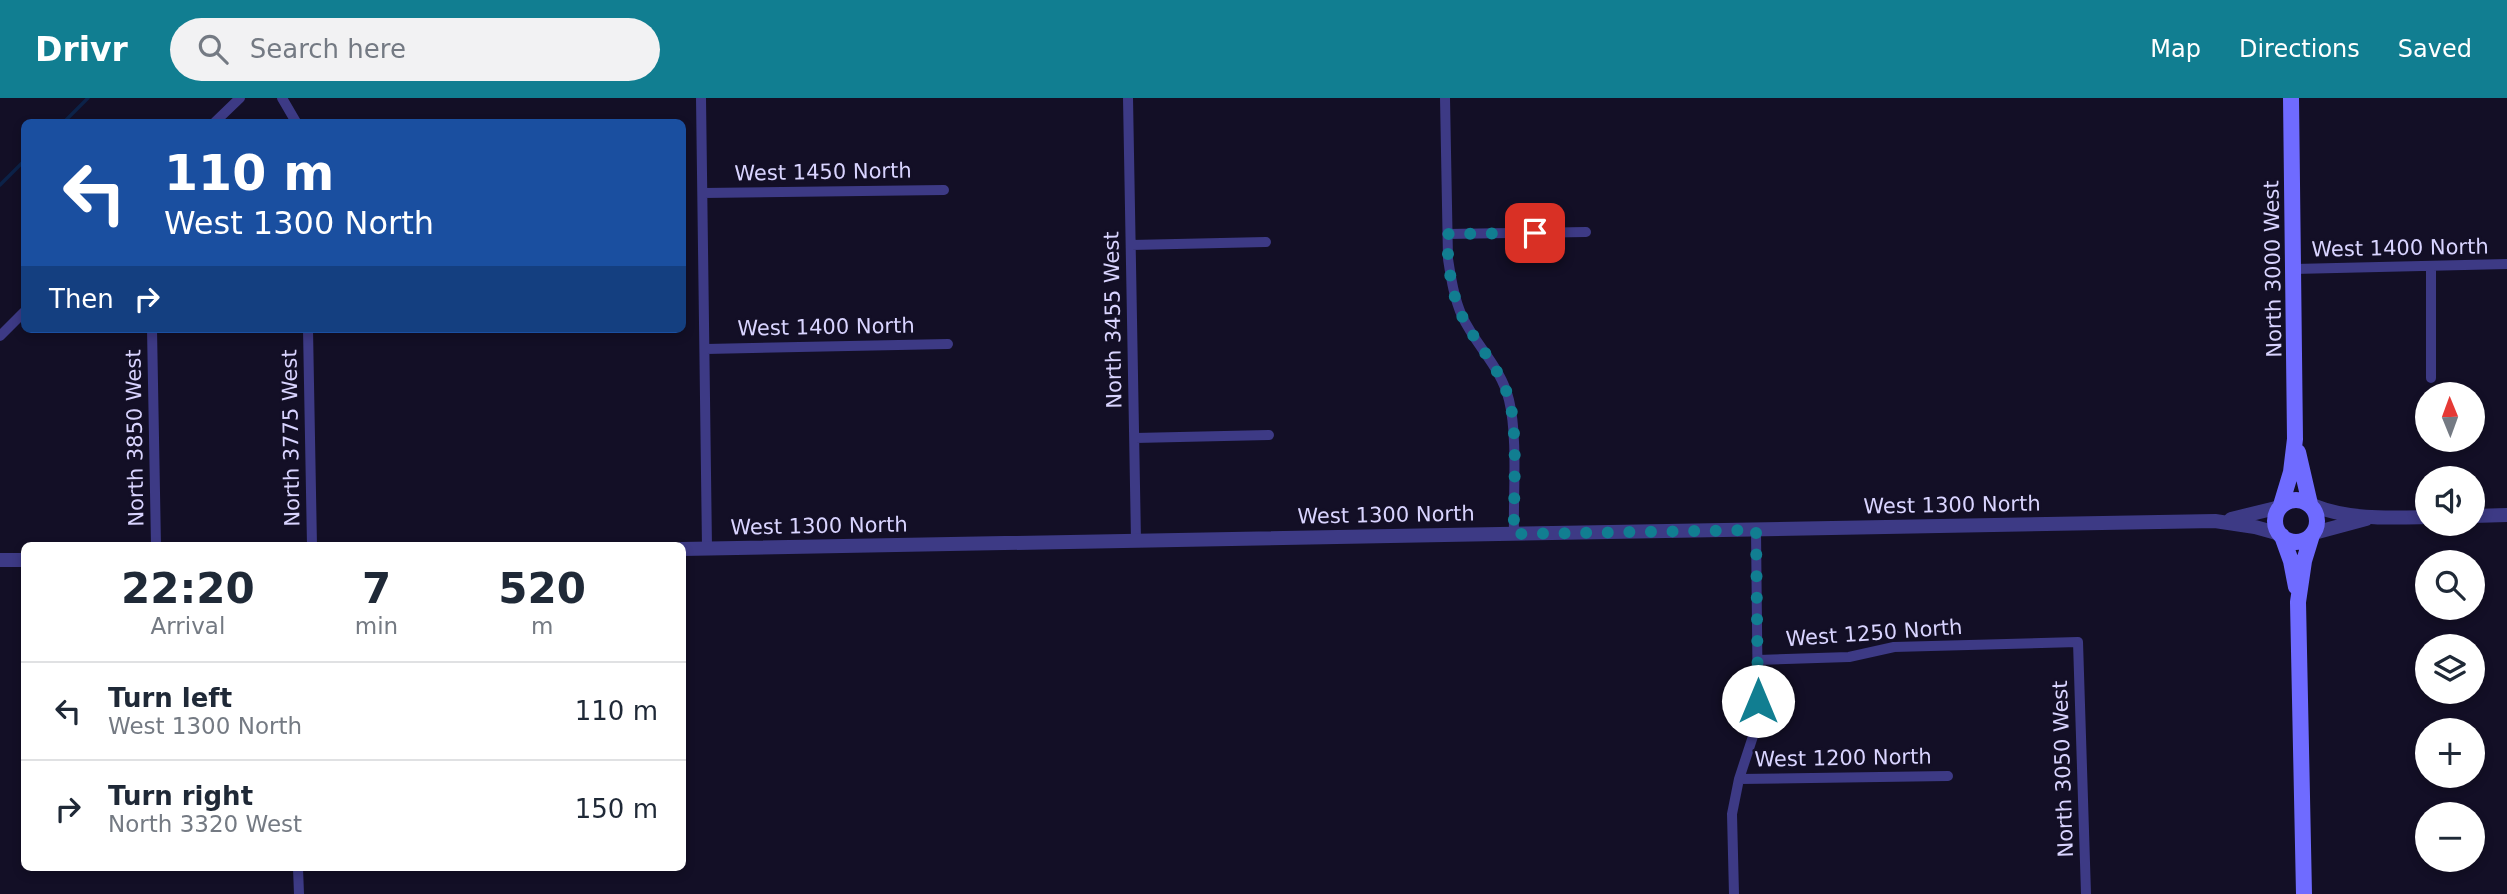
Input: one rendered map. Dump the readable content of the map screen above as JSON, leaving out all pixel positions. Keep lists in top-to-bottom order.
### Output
{
  "streets": {
    "main road": ["North 3000 West"],
    "street": [
      "West 1450 North",
      "West 1400 North",
      "North 3455 West",
      "North 3850 West",
      "North 3775 West",
      "West 1300 North",
      "West 1250 North",
      "West 1200 North",
      "North 3050 West"
    ]
  },
  "crossings": [
    ["West 1400 North", "North 3000 West"],
    ["North 3000 West", "West 1300 North"],
    ["North 3455 West", "West 1300 North"],
    ["West 1250 North", "North 3050 West"]
  ],
  "north": "top",
  "page": {
    "header": "Drivr",
    "search": "Search here",
    "nav": ["Map", "Directions", "Saved"],
    "turn": ["110 m", "West 1300 North"],
    "then": "Then",
    "map_buttons": ["+", "−"],
    "eta": [
      "22:20",
      "Arrival",
      "7",
      "min",
      "520",
      "m"
    ],
    "list": [
      {
        "name": "Turn left",
        "note": "West 1300 North",
        "value": "110 m"
      },
      {
        "name": "Turn right",
        "note": "North 3320 West",
        "value": "150 m"
      }
    ]
  }
}
